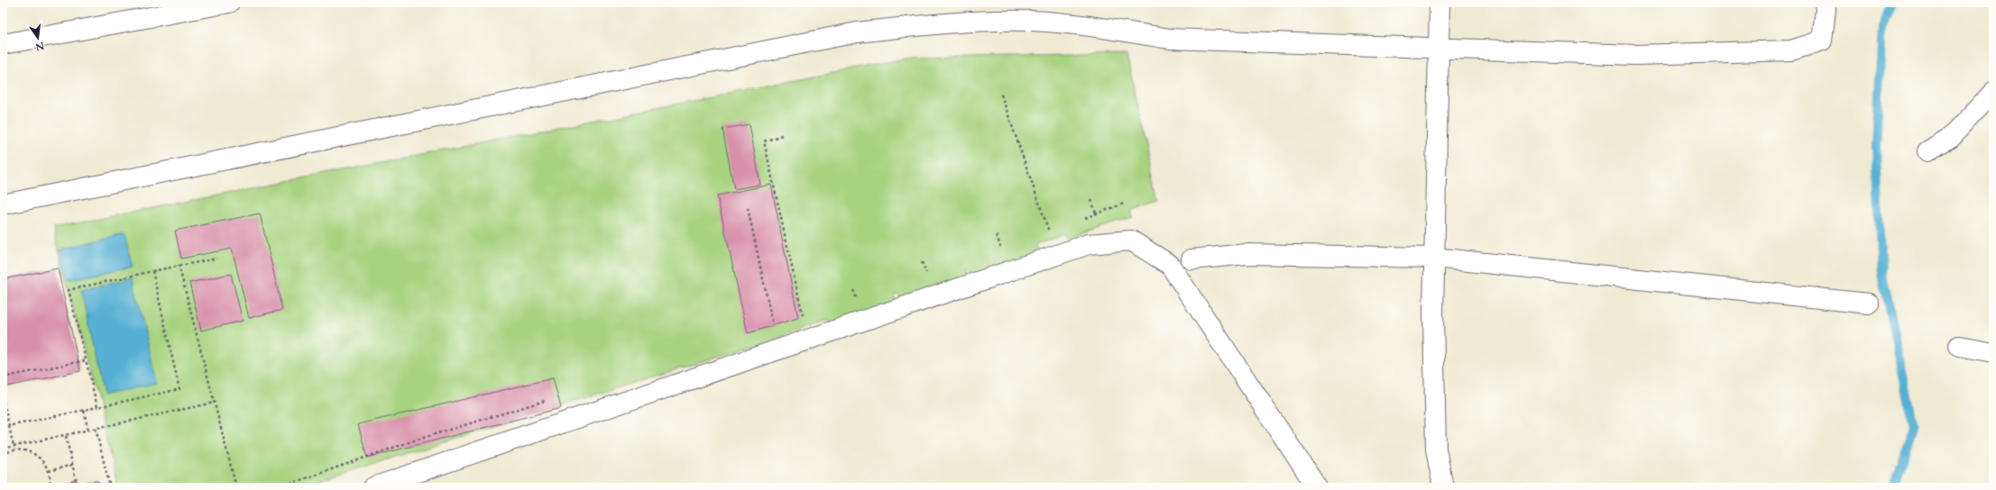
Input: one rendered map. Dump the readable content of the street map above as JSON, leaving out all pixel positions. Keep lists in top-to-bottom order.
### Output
{
  "north": "bottom"
}
